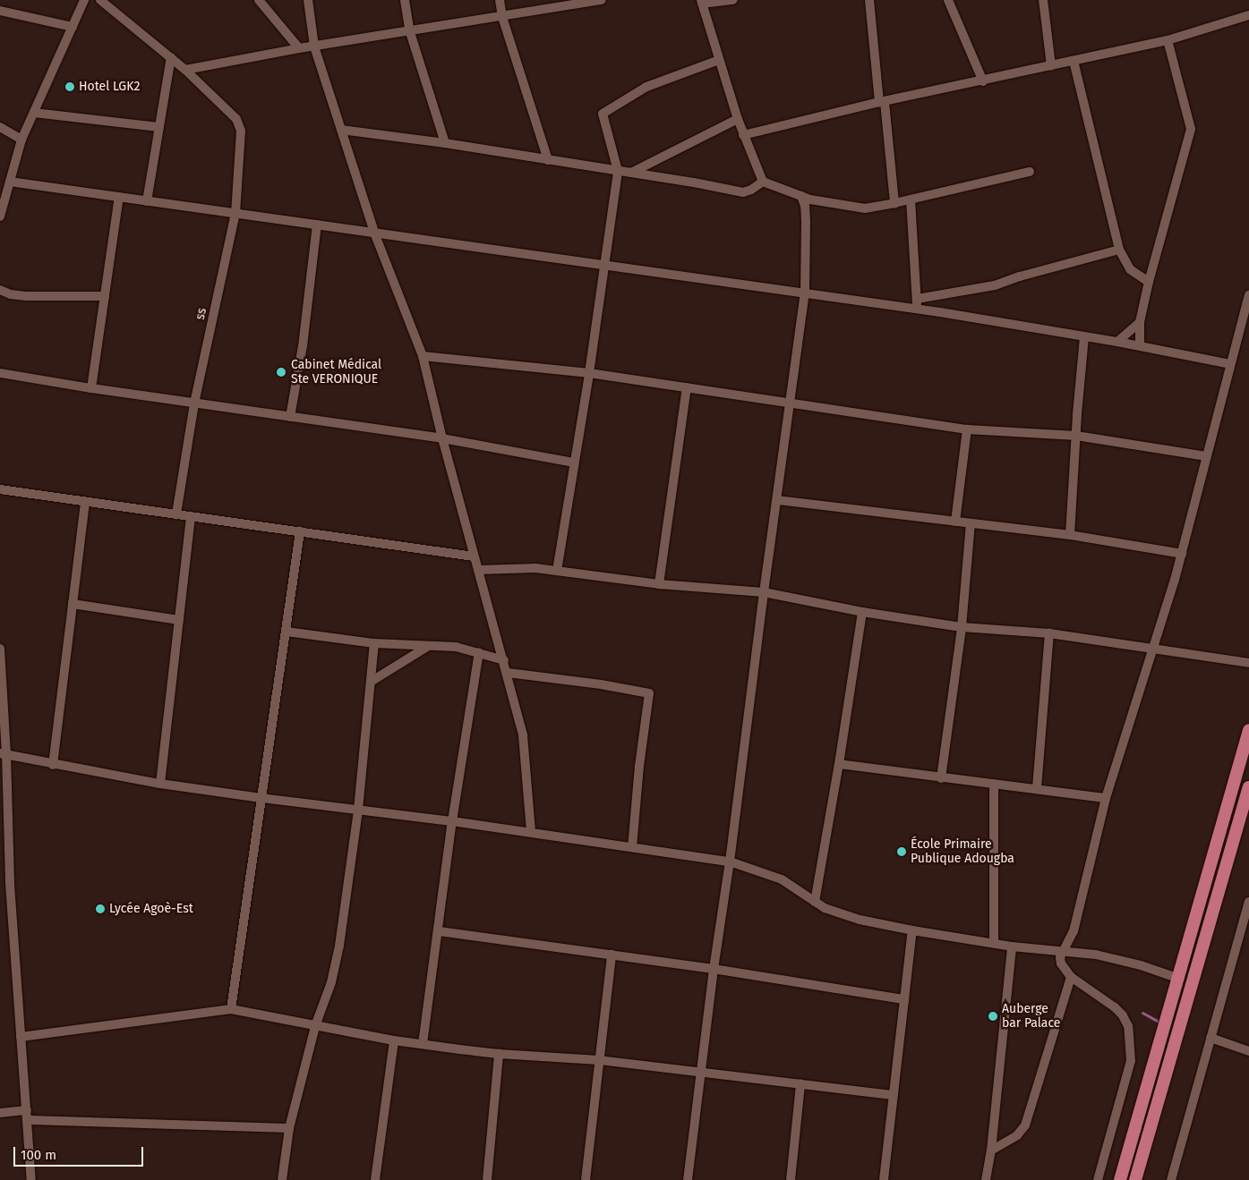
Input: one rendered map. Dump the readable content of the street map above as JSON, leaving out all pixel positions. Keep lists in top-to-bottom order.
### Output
{
  "streets": {
    "street": ["ss"]
  },
  "places": [
    "Hotel LGK2",
    "Cabinet Médical Ste VERONIQUE",
    "École Primaire Publique Adougba",
    "Lycée Agoè-Est",
    "Auberge bar Palace"
  ],
  "scale_bar": "100 m"
}
